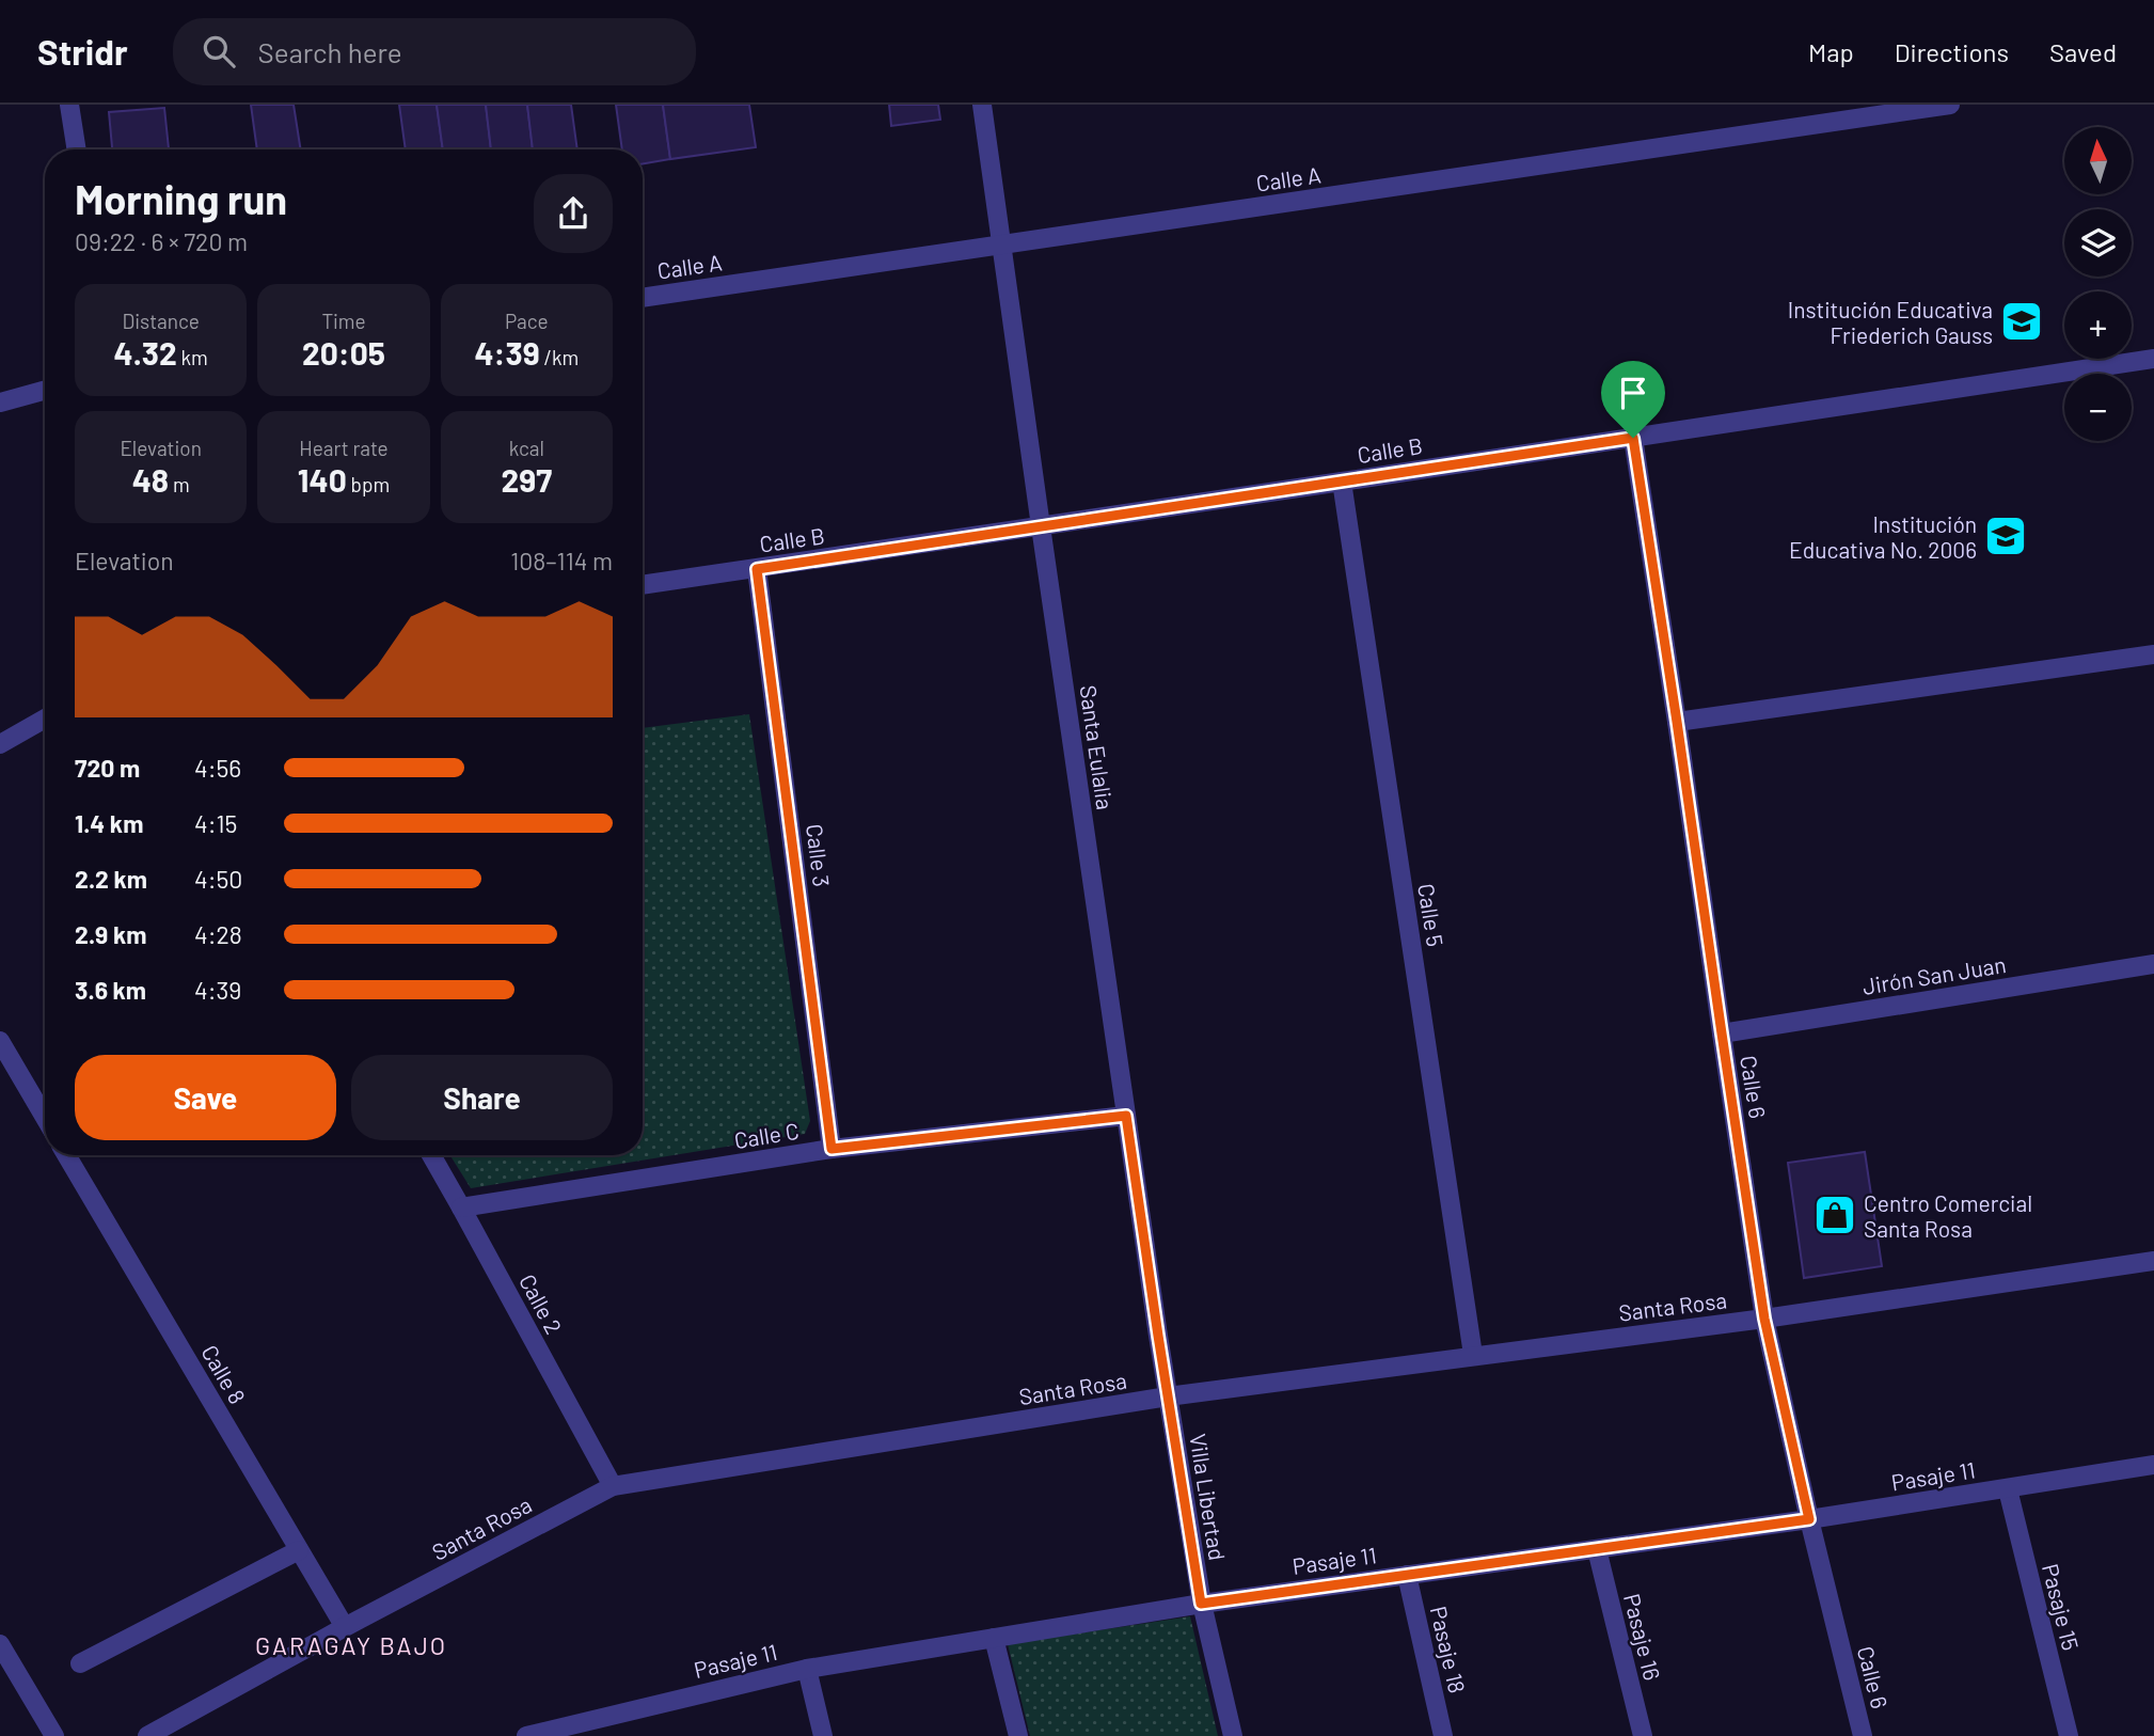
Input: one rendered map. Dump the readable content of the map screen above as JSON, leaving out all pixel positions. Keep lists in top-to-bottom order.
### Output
{
  "streets": {
    "street": [
      "Calle A",
      "Calle B",
      "Santa Eulalia",
      "Calle 3",
      "Calle 5",
      "Jirón San Juan",
      "Calle 6",
      "Calle C",
      "Calle 2",
      "Santa Rosa",
      "Calle 8",
      "Pasaje 11",
      "Villa Libertad",
      "Pasaje 15",
      "Pasaje 16",
      "Pasaje 18"
    ]
  },
  "crossings": [
    ["Calle A", "Santa Eulalia"],
    ["Calle B", "Santa Eulalia"],
    ["Calle B", "Calle 3"],
    ["Calle B", "Calle 5"],
    ["Calle B", "Calle 6"],
    ["Santa Eulalia", "Calle C"],
    ["Santa Eulalia", "Santa Rosa"],
    ["Santa Eulalia", "Villa Libertad"],
    ["Calle 3", "Calle C"],
    ["Calle 5", "Santa Rosa"],
    ["Jirón San Juan", "Calle 6"],
    ["Calle 6", "Santa Rosa"],
    ["Calle 6", "Pasaje 11"],
    ["Calle C", "Calle 2"],
    ["Calle 2", "Santa Rosa"],
    ["Santa Rosa", "Calle 8"],
    ["Santa Rosa", "Villa Libertad"],
    ["Pasaje 11", "Villa Libertad"],
    ["Pasaje 11", "Pasaje 15"],
    ["Pasaje 11", "Pasaje 16"],
    ["Pasaje 11", "Pasaje 18"]
  ],
  "districts": ["GARAGAY BAJO"],
  "places": {
    "school or university": ["Institución Educativa Friederich Gauss", "Institución Educativa No. 2006"],
    "shop": ["Centro Comercial Santa Rosa"]
  },
  "north": "top",
  "page": {
    "header": "Stridr",
    "search": "Search here",
    "nav": ["Map", "Directions", "Saved"],
    "map_buttons": ["+", "−"],
    "heading": ["Morning run", "09:22 · 6 × 720 m"],
    "stats": [
      ["Distance", "4.32 km"],
      ["Time", "20:05"],
      ["Pace", "4:39 /km"],
      ["Elevation", "48 m"],
      ["Heart rate", "140 bpm"],
      ["kcal", "297"]
    ],
    "chart": ["Elevation", "108–114 m"],
    "list": [
      {
        "name": "720 m",
        "note": "4:56"
      },
      {
        "name": "1.4 km",
        "note": "4:15"
      },
      {
        "name": "2.2 km",
        "note": "4:50"
      },
      {
        "name": "2.9 km",
        "note": "4:28"
      },
      {
        "name": "3.6 km",
        "note": "4:39"
      }
    ],
    "buttons": ["Save", "Share"]
  }
}
